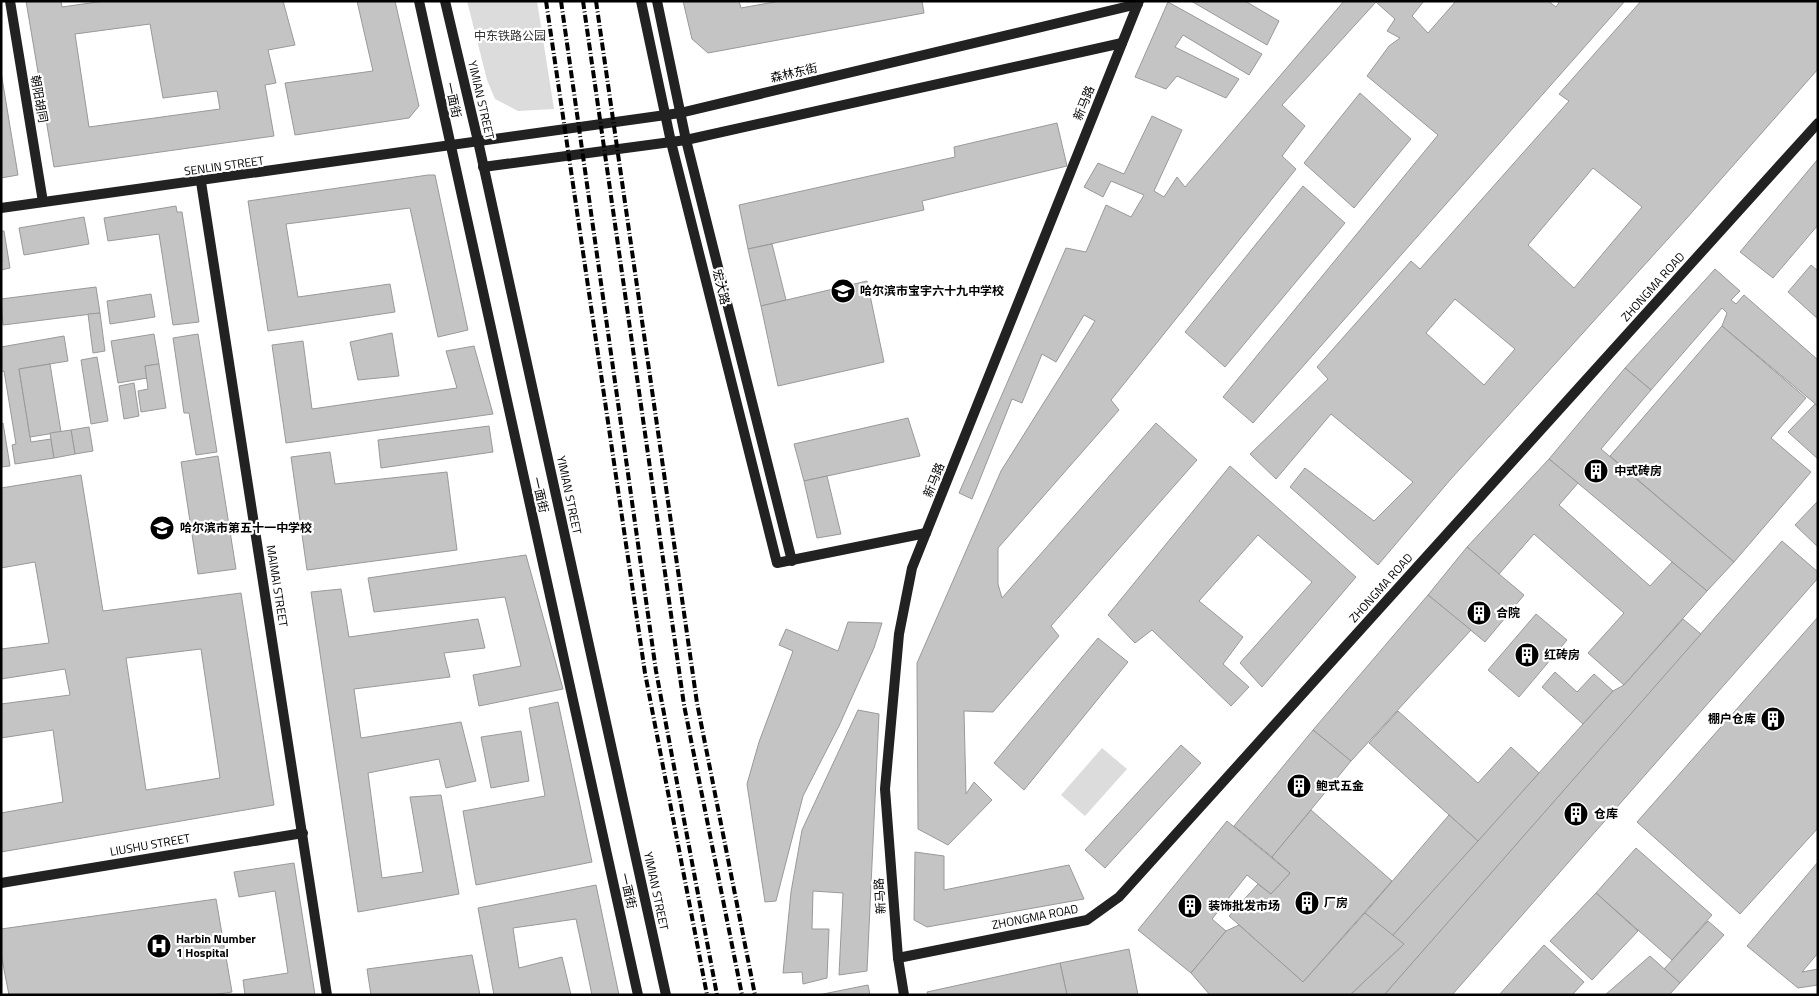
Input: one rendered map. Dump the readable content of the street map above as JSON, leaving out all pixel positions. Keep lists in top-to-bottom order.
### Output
{
  "streets": {
    "main road": [
      "森林东街",
      "朝阳胡同",
      "一面街",
      "YIMIAN STREET",
      "新马路",
      "SENLIN STREET",
      "宏大路",
      "ZHONGMA ROAD",
      "MAIMAI STREET",
      "LIUSHU STREET"
    ]
  },
  "crossings": [
    ["森林东街", "一面街"],
    ["森林东街", "YIMIAN STREET"],
    ["森林东街", "新马路"],
    ["森林东街", "SENLIN STREET"],
    ["森林东街", "宏大路"],
    ["朝阳胡同", "SENLIN STREET"],
    ["一面街", "SENLIN STREET"],
    ["新马路", "ZHONGMA ROAD"],
    ["SENLIN STREET", "MAIMAI STREET"],
    ["MAIMAI STREET", "LIUSHU STREET"]
  ],
  "parks": ["中东铁路公园"],
  "places": {
    "school or university": ["哈尔滨市宝宇六十九中学校", "哈尔滨市第五十一中学校"],
    "building": [
      "中式砖房",
      "合院",
      "红砖房",
      "棚户仓库",
      "鲍式五金",
      "仓库",
      "厂房",
      "装饰批发市场"
    ],
    "hospital": ["Harbin Number 1 Hospital"]
  }
}
